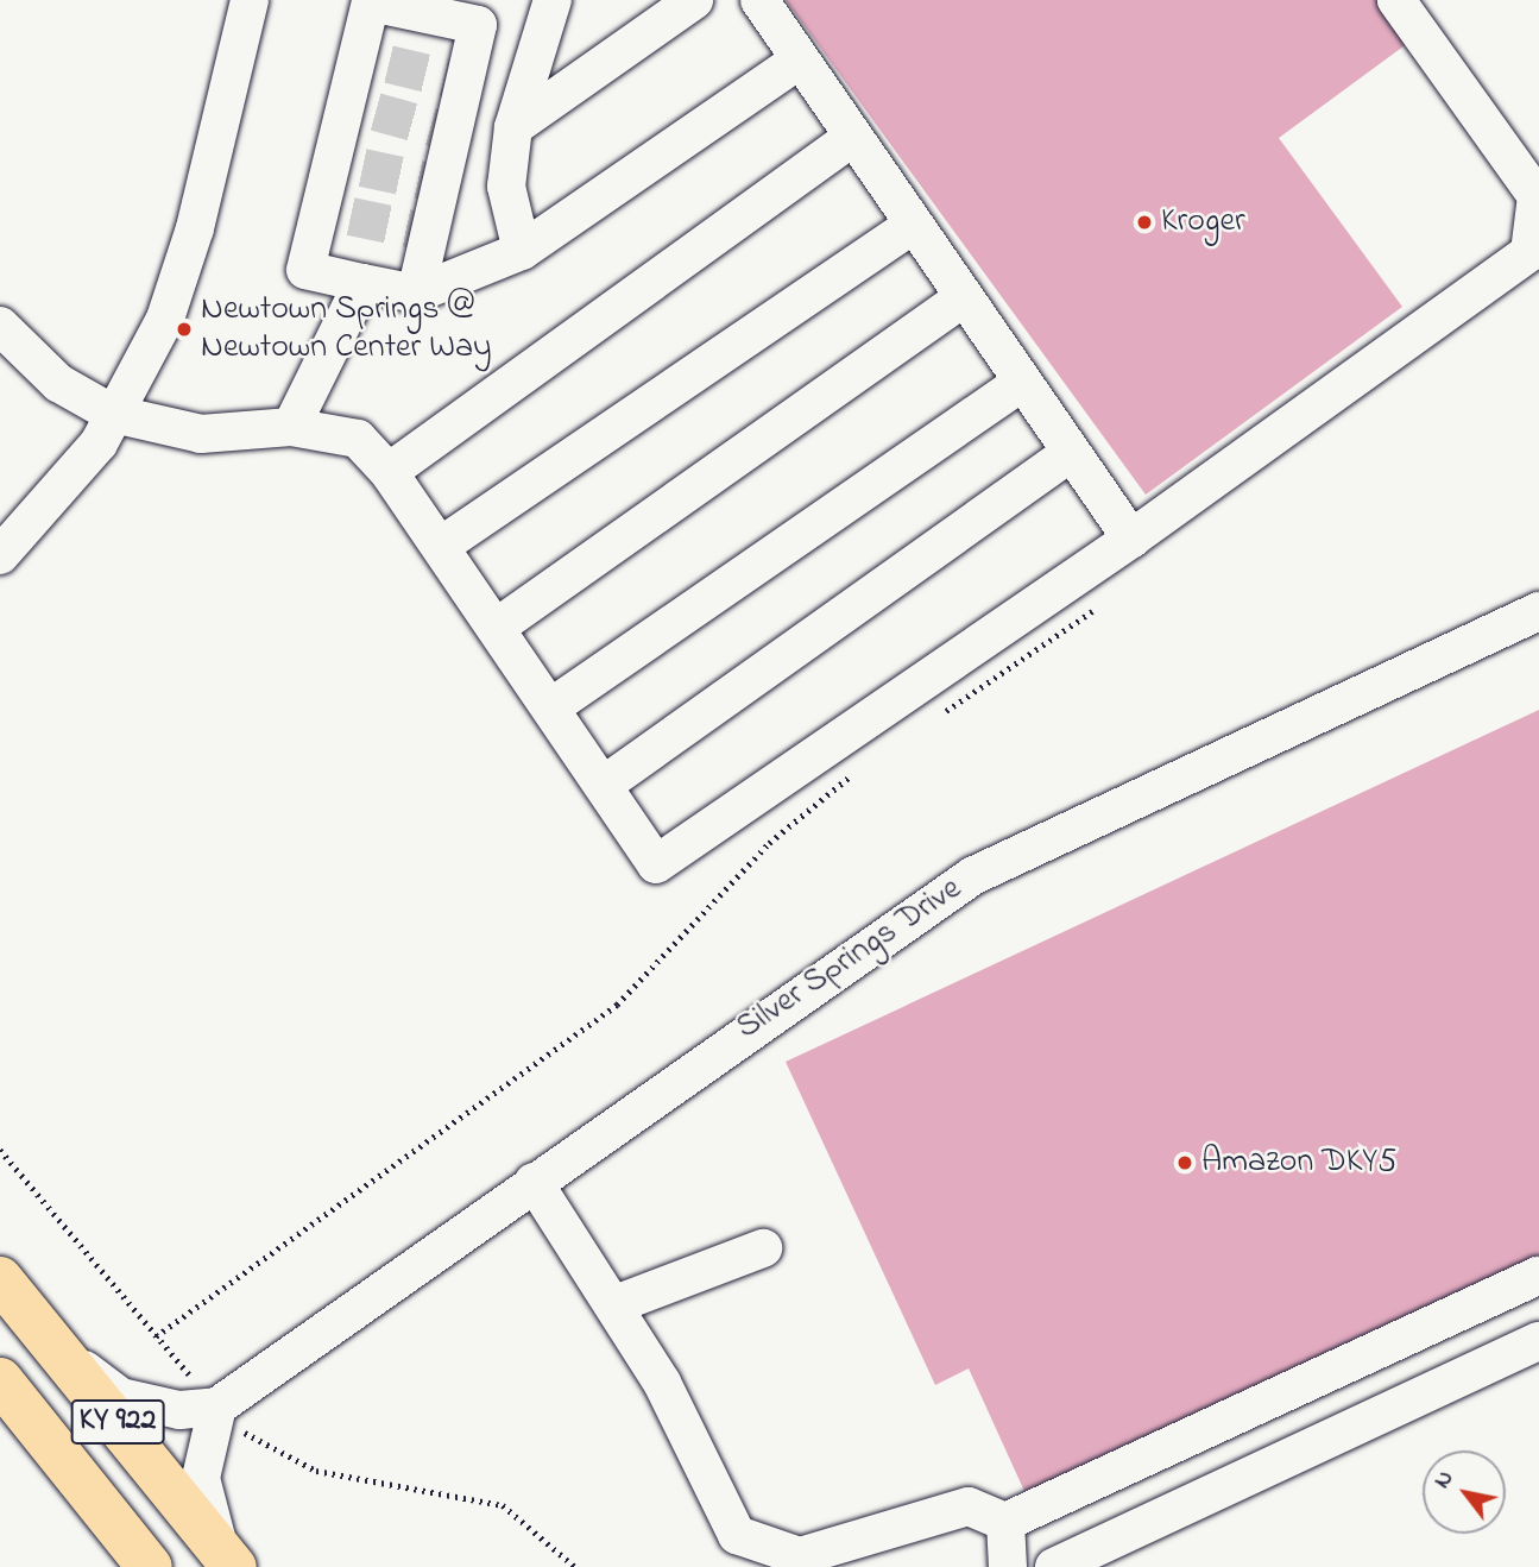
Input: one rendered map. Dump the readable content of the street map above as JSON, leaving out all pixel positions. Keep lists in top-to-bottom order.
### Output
{
  "streets": {
    "highway": ["KY 922"],
    "street": ["Silver Springs Drive"]
  },
  "places": ["Kroger", "Newtown Springs @ Newtown Center Way", "Amazon DKY5"],
  "north": "top left"
}
